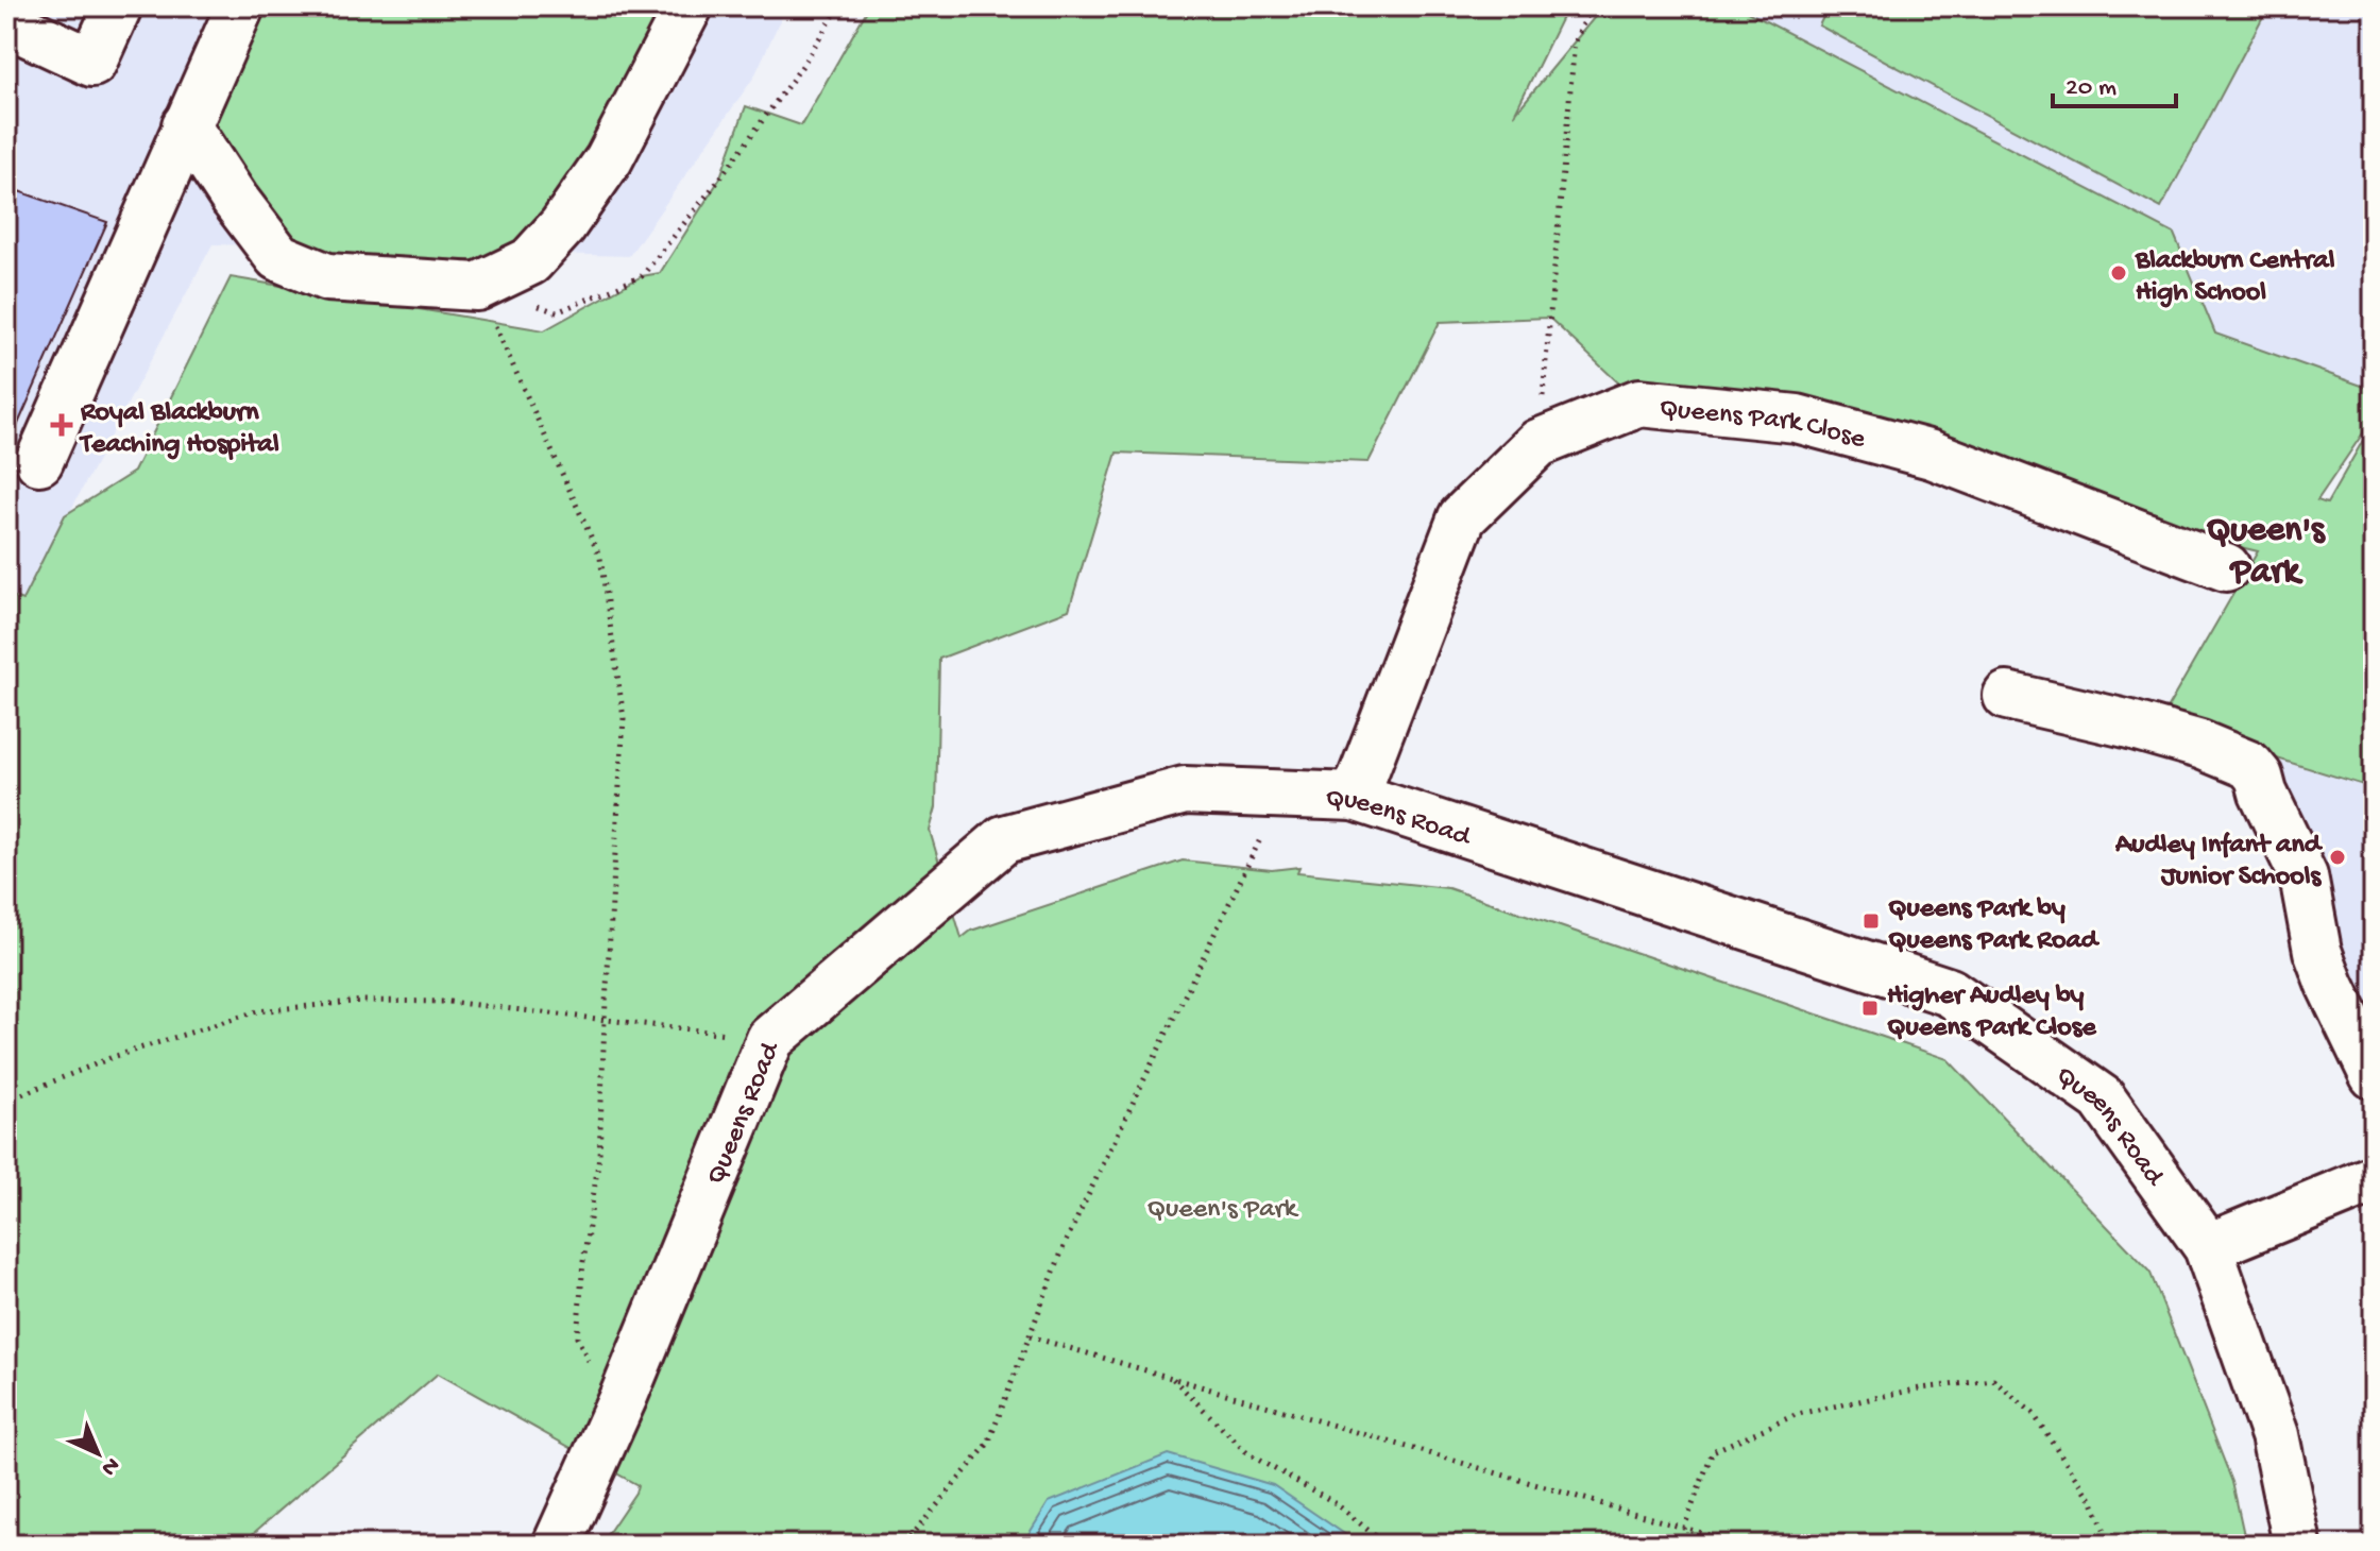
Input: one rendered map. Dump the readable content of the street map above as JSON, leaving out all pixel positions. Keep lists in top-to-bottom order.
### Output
{
  "streets": {
    "street": ["Queens Park Close", "Queens Road"]
  },
  "crossings": [
    ["Queens Park Close", "Queens Road"]
  ],
  "districts": ["Queen's Park"],
  "parks": ["Queen's Park"],
  "places": {
    "other": ["Blackburn Central High School", "Audley Infant and Junior Schools"],
    "health": ["Royal Blackburn Teaching Hospital"],
    "transit": ["Queens Park by Queens Park Road", "Higher Audley by Queens Park Close"]
  },
  "scale_bar": "20 m",
  "north": "bottom right"
}
